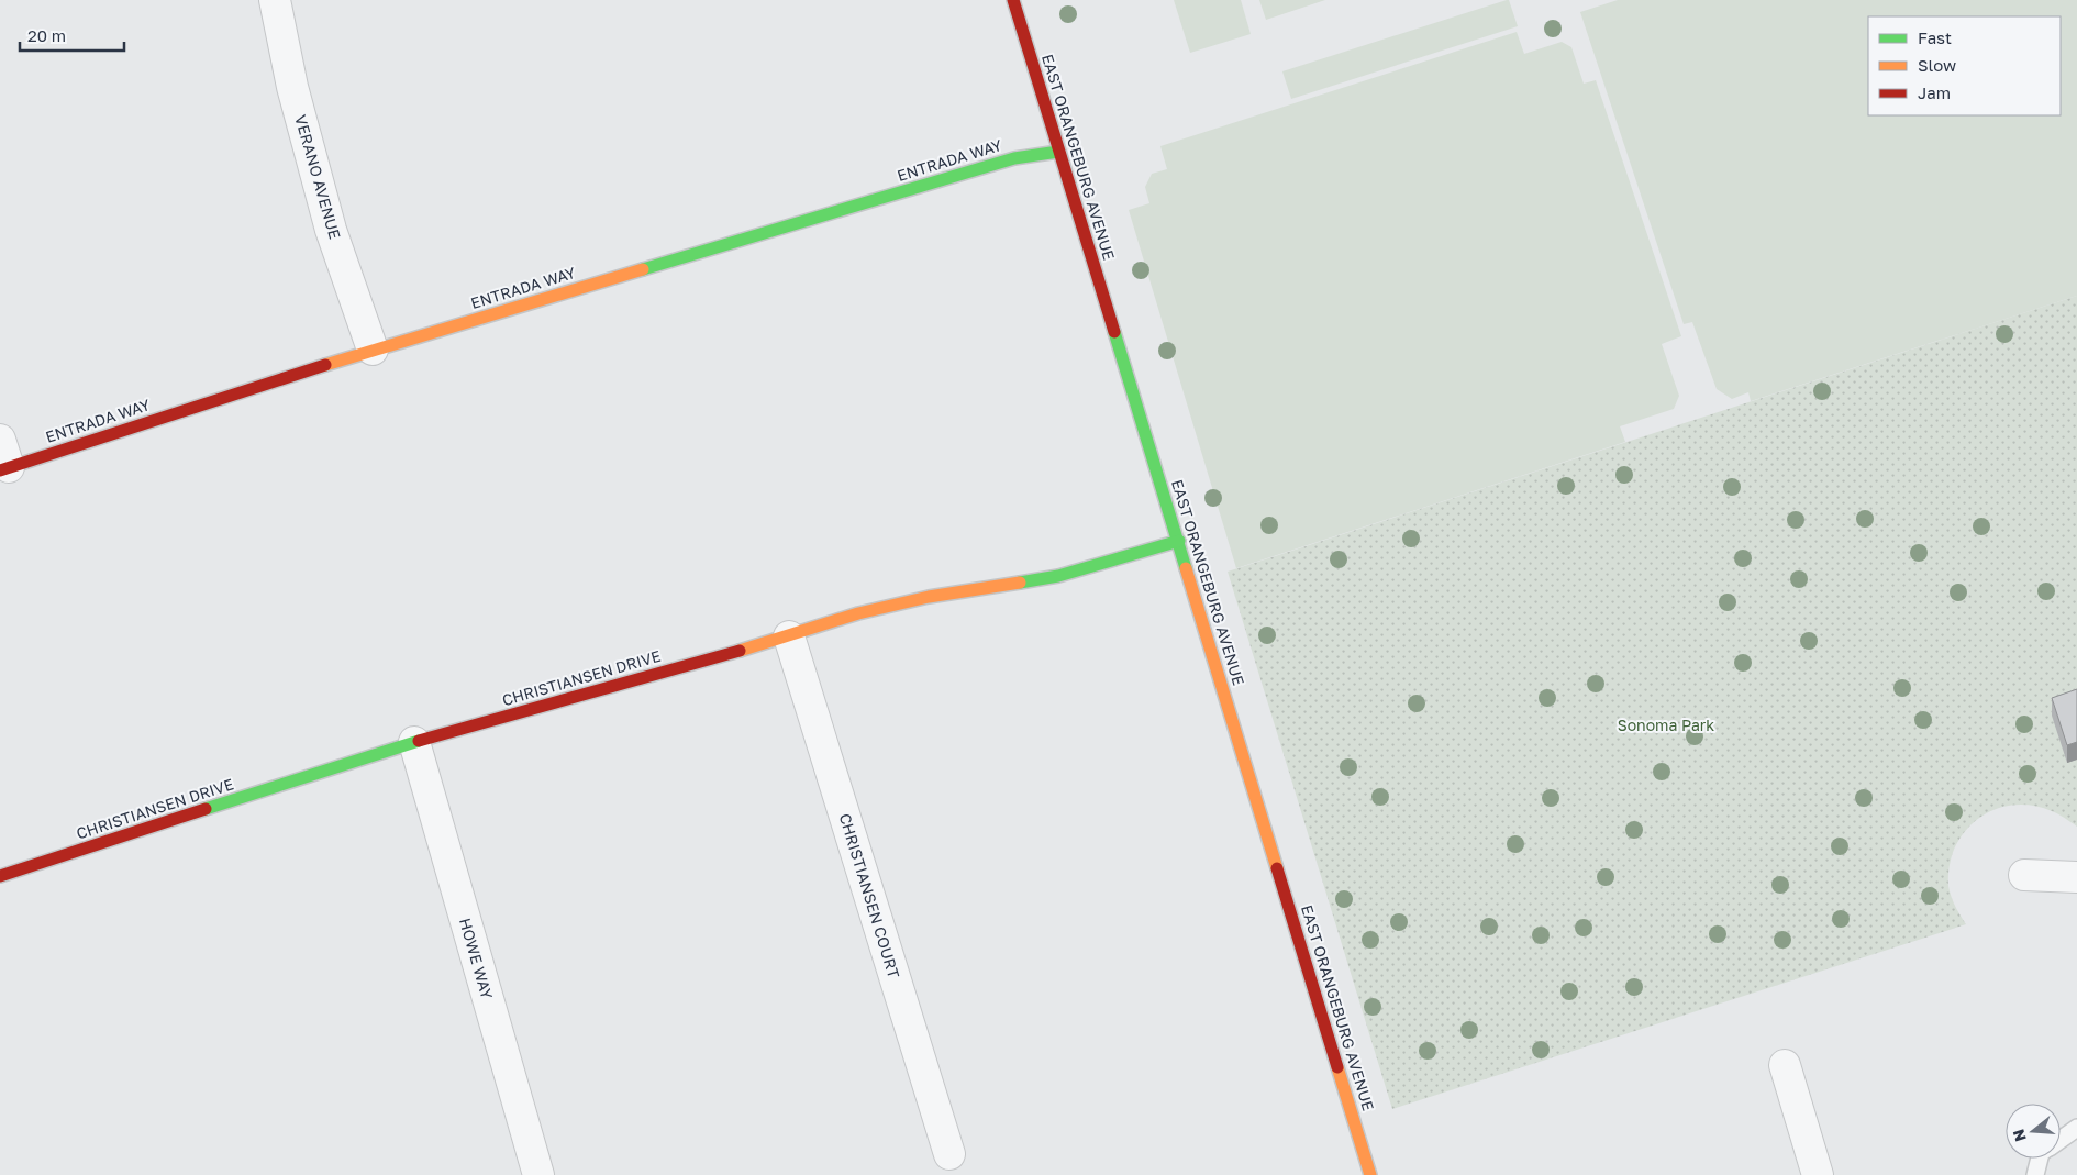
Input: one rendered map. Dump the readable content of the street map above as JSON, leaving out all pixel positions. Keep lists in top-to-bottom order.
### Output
{
  "streets": {
    "street": [
      "EAST ORANGEBURG AVENUE",
      "ENTRADA WAY",
      "VERANO AVENUE",
      "CHRISTIANSEN DRIVE",
      "CHRISTIANSEN COURT",
      "HOWE WAY"
    ]
  },
  "crossings": [
    ["EAST ORANGEBURG AVENUE", "ENTRADA WAY"],
    ["EAST ORANGEBURG AVENUE", "CHRISTIANSEN DRIVE"],
    ["ENTRADA WAY", "VERANO AVENUE"],
    ["CHRISTIANSEN DRIVE", "CHRISTIANSEN COURT"],
    ["CHRISTIANSEN DRIVE", "HOWE WAY"]
  ],
  "parks": ["Sonoma Park"],
  "legend": ["Fast", "Slow", "Jam"],
  "scale_bar": "20 m",
  "north": "left"
}
